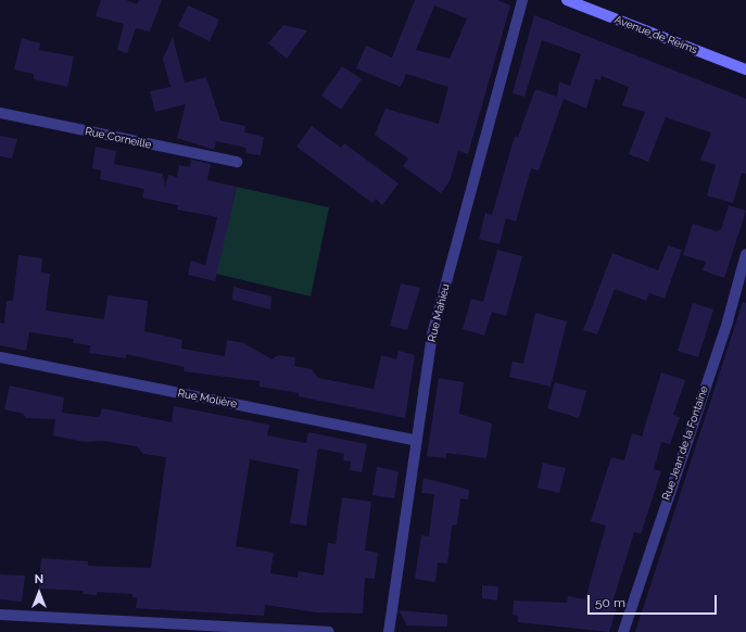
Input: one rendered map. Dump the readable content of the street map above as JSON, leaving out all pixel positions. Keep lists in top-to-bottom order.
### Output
{
  "streets": {
    "main road": ["Avenue de Reims"],
    "street": [
      "Rue Corneille",
      "Rue Mahieu",
      "Rue Molière",
      "Rue Jean de la Fontaine"
    ]
  },
  "crossings": [
    ["Rue Mahieu", "Rue Molière"]
  ],
  "scale_bar": "50 m",
  "north": "top"
}
